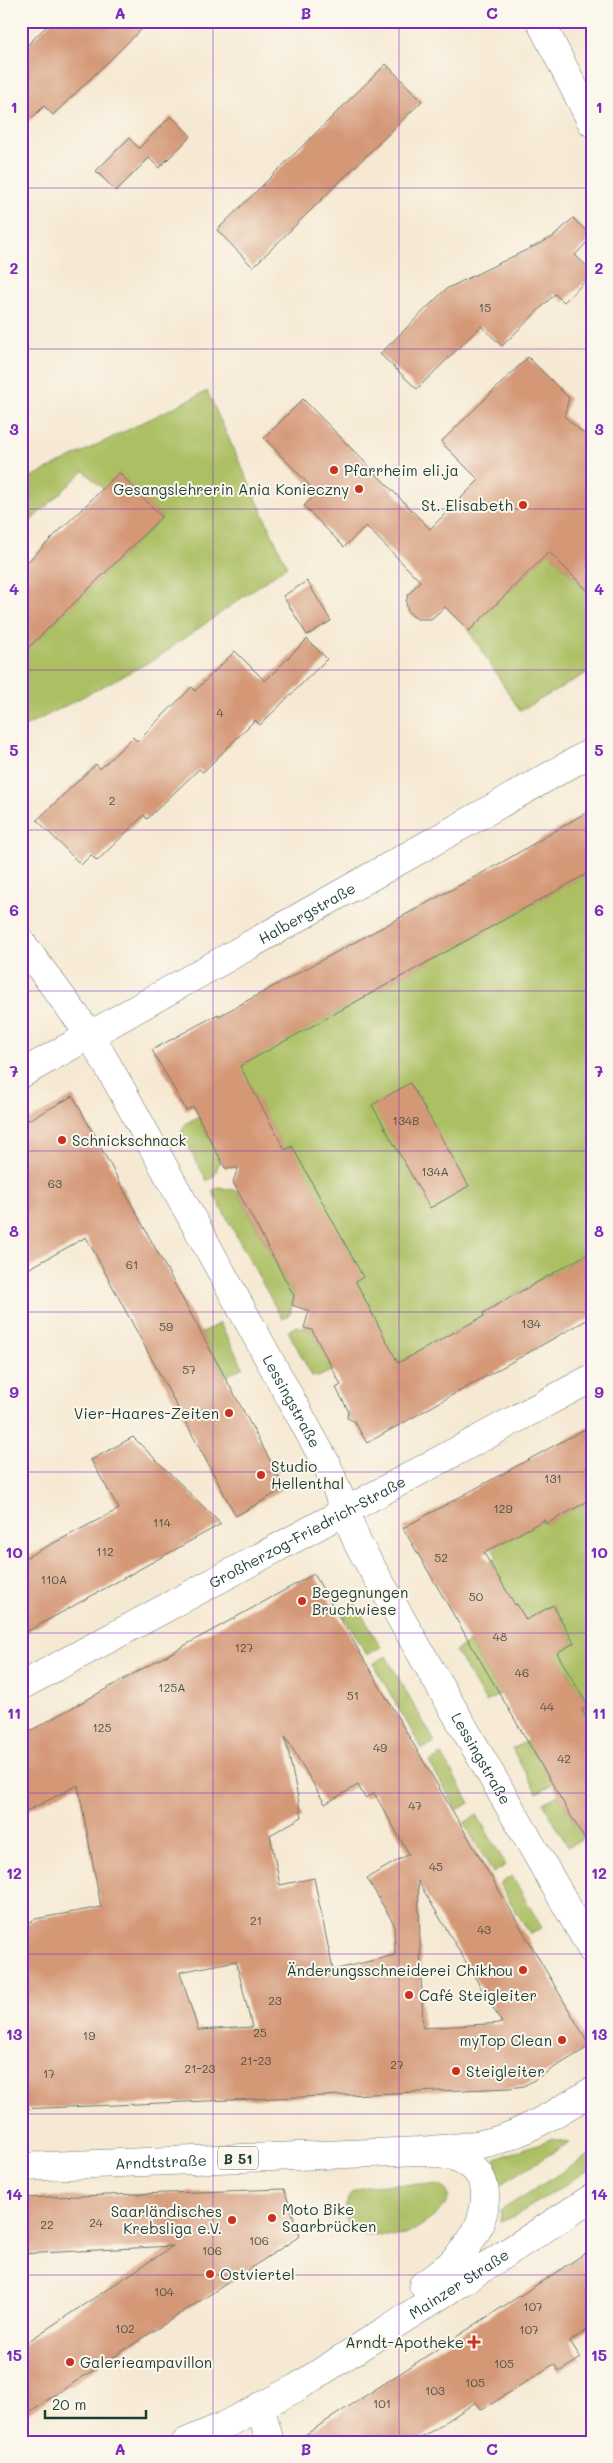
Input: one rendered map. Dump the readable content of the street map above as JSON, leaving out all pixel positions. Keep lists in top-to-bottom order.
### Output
{
  "streets": {
    "street": [
      "Halbergstraße",
      "Lessingstraße",
      "Großherzog-Friedrich-Straße",
      "B 51",
      "Arndtstraße",
      "Mainzer Straße"
    ]
  },
  "crossings": [
    ["Halbergstraße", "Lessingstraße"],
    ["Lessingstraße", "Großherzog-Friedrich-Straße"],
    ["Arndtstraße", "Mainzer Straße"]
  ],
  "places": {
    "other": [
      "Pfarrheim eli.ja",
      "Gesangslehrerin Ania Konieczny",
      "St. Elisabeth",
      "Schnickschnack",
      "Vier-Haares-Zeiten",
      "Studio Hellenthal",
      "Begegnungen Bruchwiese",
      "Änderungsschneiderei Chikhou",
      "Café Steigleiter",
      "myTop Clean",
      "Steigleiter",
      "Moto Bike Saarbrücken",
      "Saarländisches Krebsliga e.V.",
      "Ostviertel",
      "Galerieampavillon"
    ],
    "health": ["Arndt-Apotheke"]
  },
  "house_numbers": [
    "15",
    "4",
    "2",
    "134B",
    "134A",
    "63",
    "61",
    "134",
    "59",
    "57",
    "131",
    "129",
    "114",
    "112",
    "52",
    "110A",
    "50",
    "48",
    "127",
    "46",
    "125A",
    "51",
    "44",
    "125",
    "49",
    "42",
    "47",
    "45",
    "21",
    "43",
    "23",
    "25",
    "19",
    "21-23",
    "27",
    "21-23",
    "17",
    "24",
    "22",
    "106",
    "106",
    "104",
    "107",
    "102",
    "107",
    "105",
    "105",
    "103",
    "101"
  ],
  "scale_bar": "20 m",
  "grid": {
    "columns": ["A", "B", "C"],
    "rows": [
      "1",
      "2",
      "3",
      "4",
      "5",
      "6",
      "7",
      "8",
      "9",
      "10",
      "11",
      "12",
      "13",
      "14",
      "15"
    ]
  }
}
